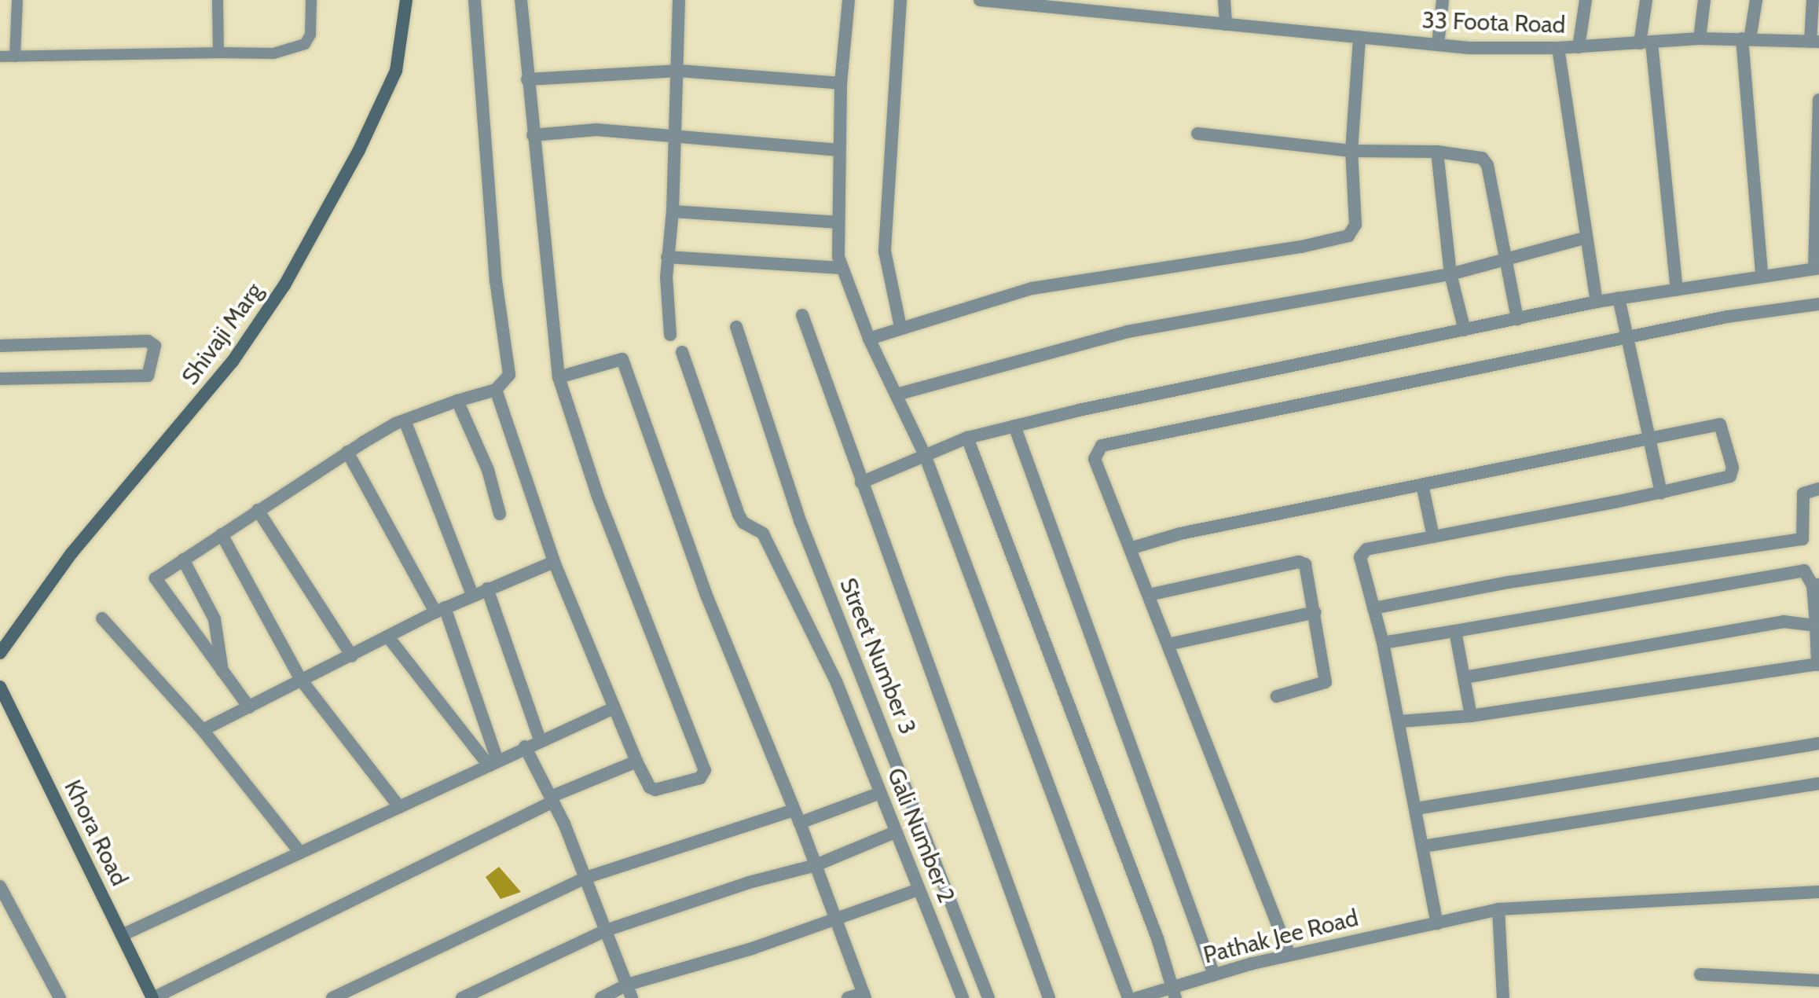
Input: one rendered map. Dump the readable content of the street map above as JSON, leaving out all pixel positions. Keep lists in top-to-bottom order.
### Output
{
  "streets": {
    "main road": ["Shivaji Marg", "Khora Road"],
    "street": [
      "33 Foota Road",
      "Street Number 3",
      "Gali Number 2",
      "Pathak Jee Road"
    ]
  }
}
